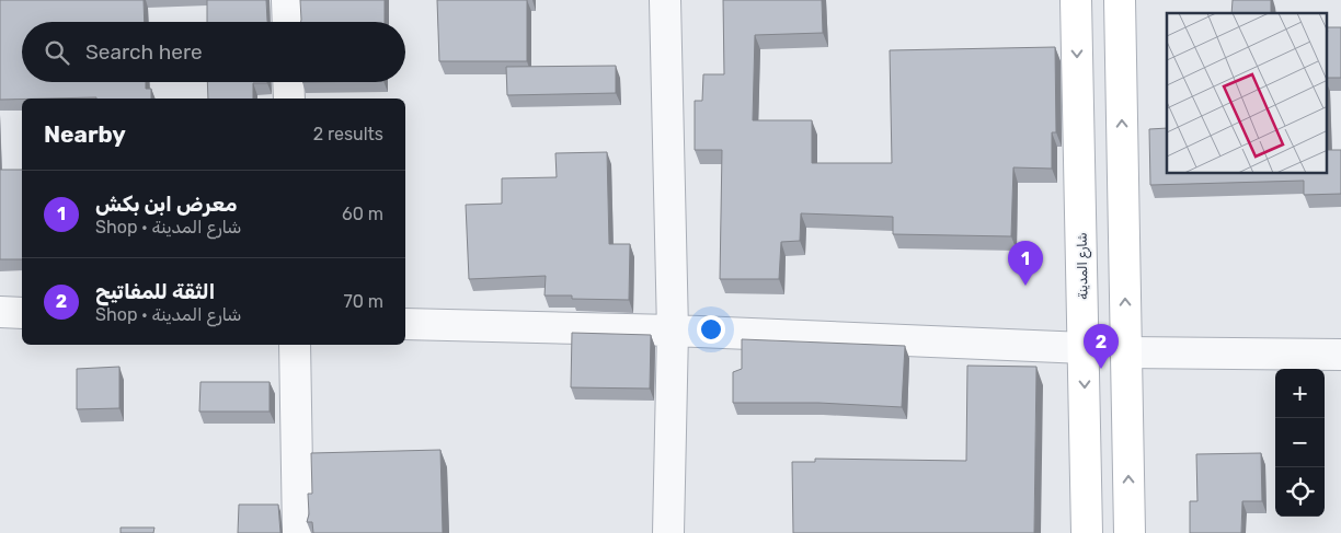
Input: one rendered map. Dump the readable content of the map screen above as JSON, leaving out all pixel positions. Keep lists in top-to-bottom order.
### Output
{
  "streets": {
    "main road": ["شارع المدينة"]
  },
  "page": {
    "search": "Search here",
    "heading": ["Nearby", "2 results"],
    "list": [
      {
        "mark": "1",
        "name": "معرض ابن بكش",
        "note": "Shop · شارع المدينة",
        "value": "60 m"
      },
      {
        "mark": "2",
        "name": "الثقة للمفاتيح",
        "note": "Shop · شارع المدينة",
        "value": "70 m"
      }
    ],
    "pins": ["1", "2"],
    "map_buttons": ["+", "−"]
  }
}
